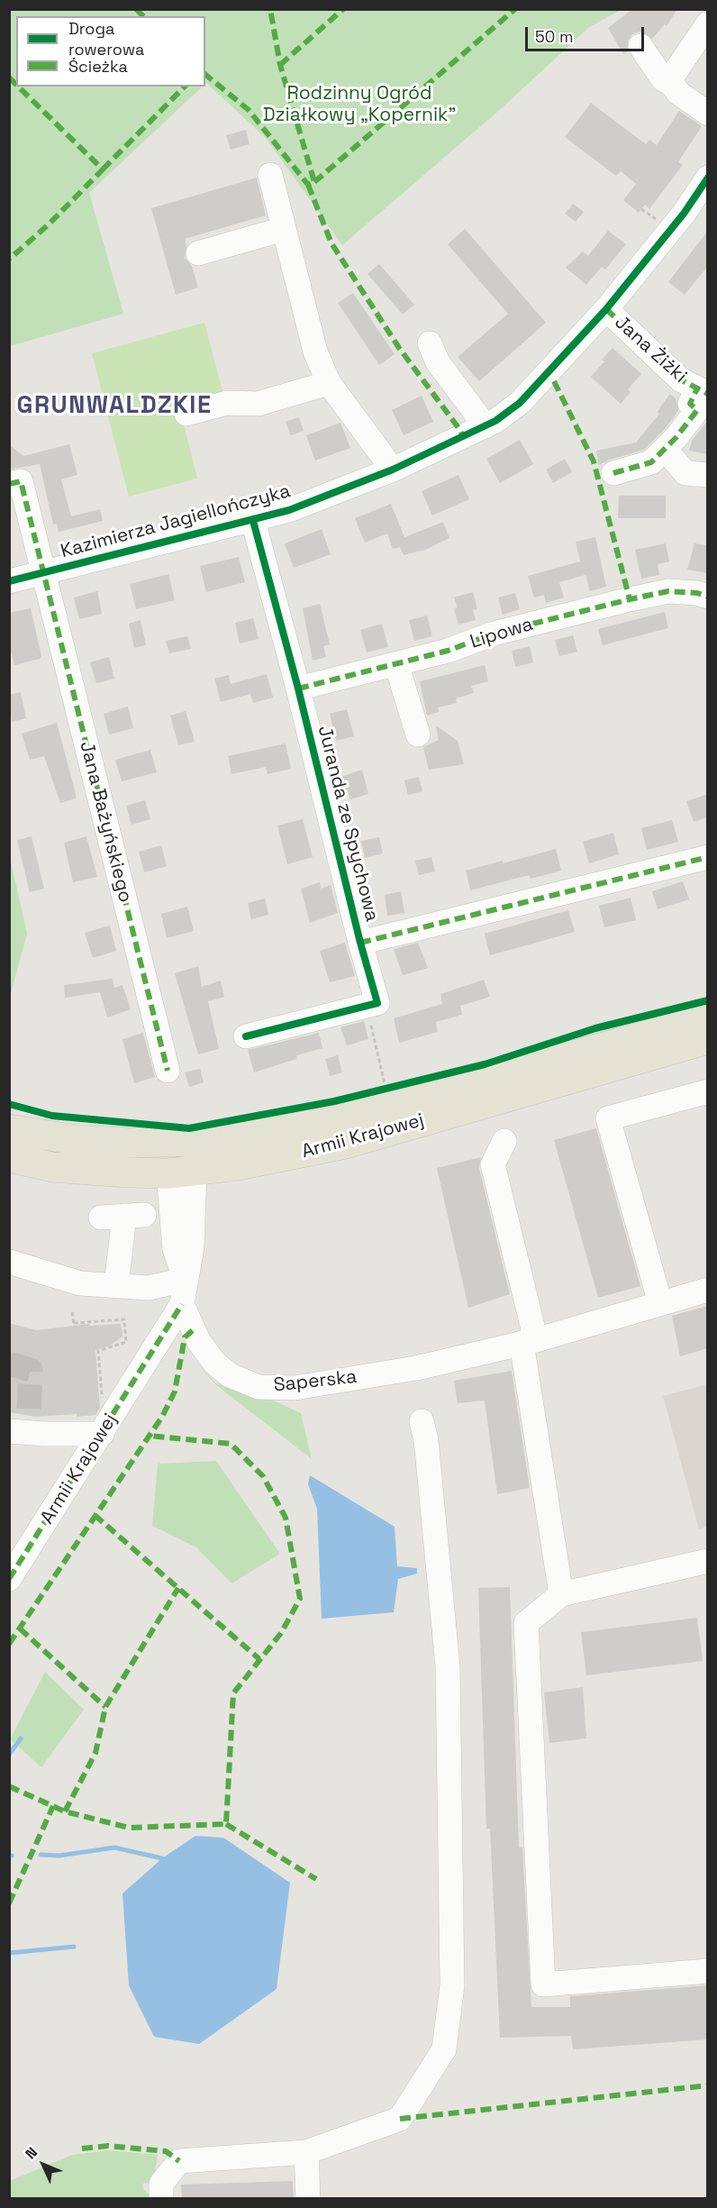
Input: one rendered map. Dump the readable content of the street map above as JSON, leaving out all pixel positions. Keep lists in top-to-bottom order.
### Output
{
  "streets": {
    "main road": ["Armii Krajowej"],
    "street": [
      "Jana Żiżki",
      "Kazimierza Jagiellończyka",
      "Lipowa",
      "Jana Bażyńskiego",
      "Juranda ze Spychowa",
      "Saperska"
    ]
  },
  "crossings": [
    ["Jana Żiżki", "Kazimierza Jagiellończyka"],
    ["Kazimierza Jagiellończyka", "Jana Bażyńskiego"],
    ["Kazimierza Jagiellończyka", "Juranda ze Spychowa"],
    ["Lipowa", "Juranda ze Spychowa"],
    ["Armii Krajowej", "Saperska"]
  ],
  "districts": ["GRUNWALDZKIE"],
  "parks": ["Rodzinny Ogród Działkowy „Kopernik”"],
  "legend": ["Droga rowerowa", "Ścieżka"],
  "scale_bar": "50 m",
  "north": "top left"
}
